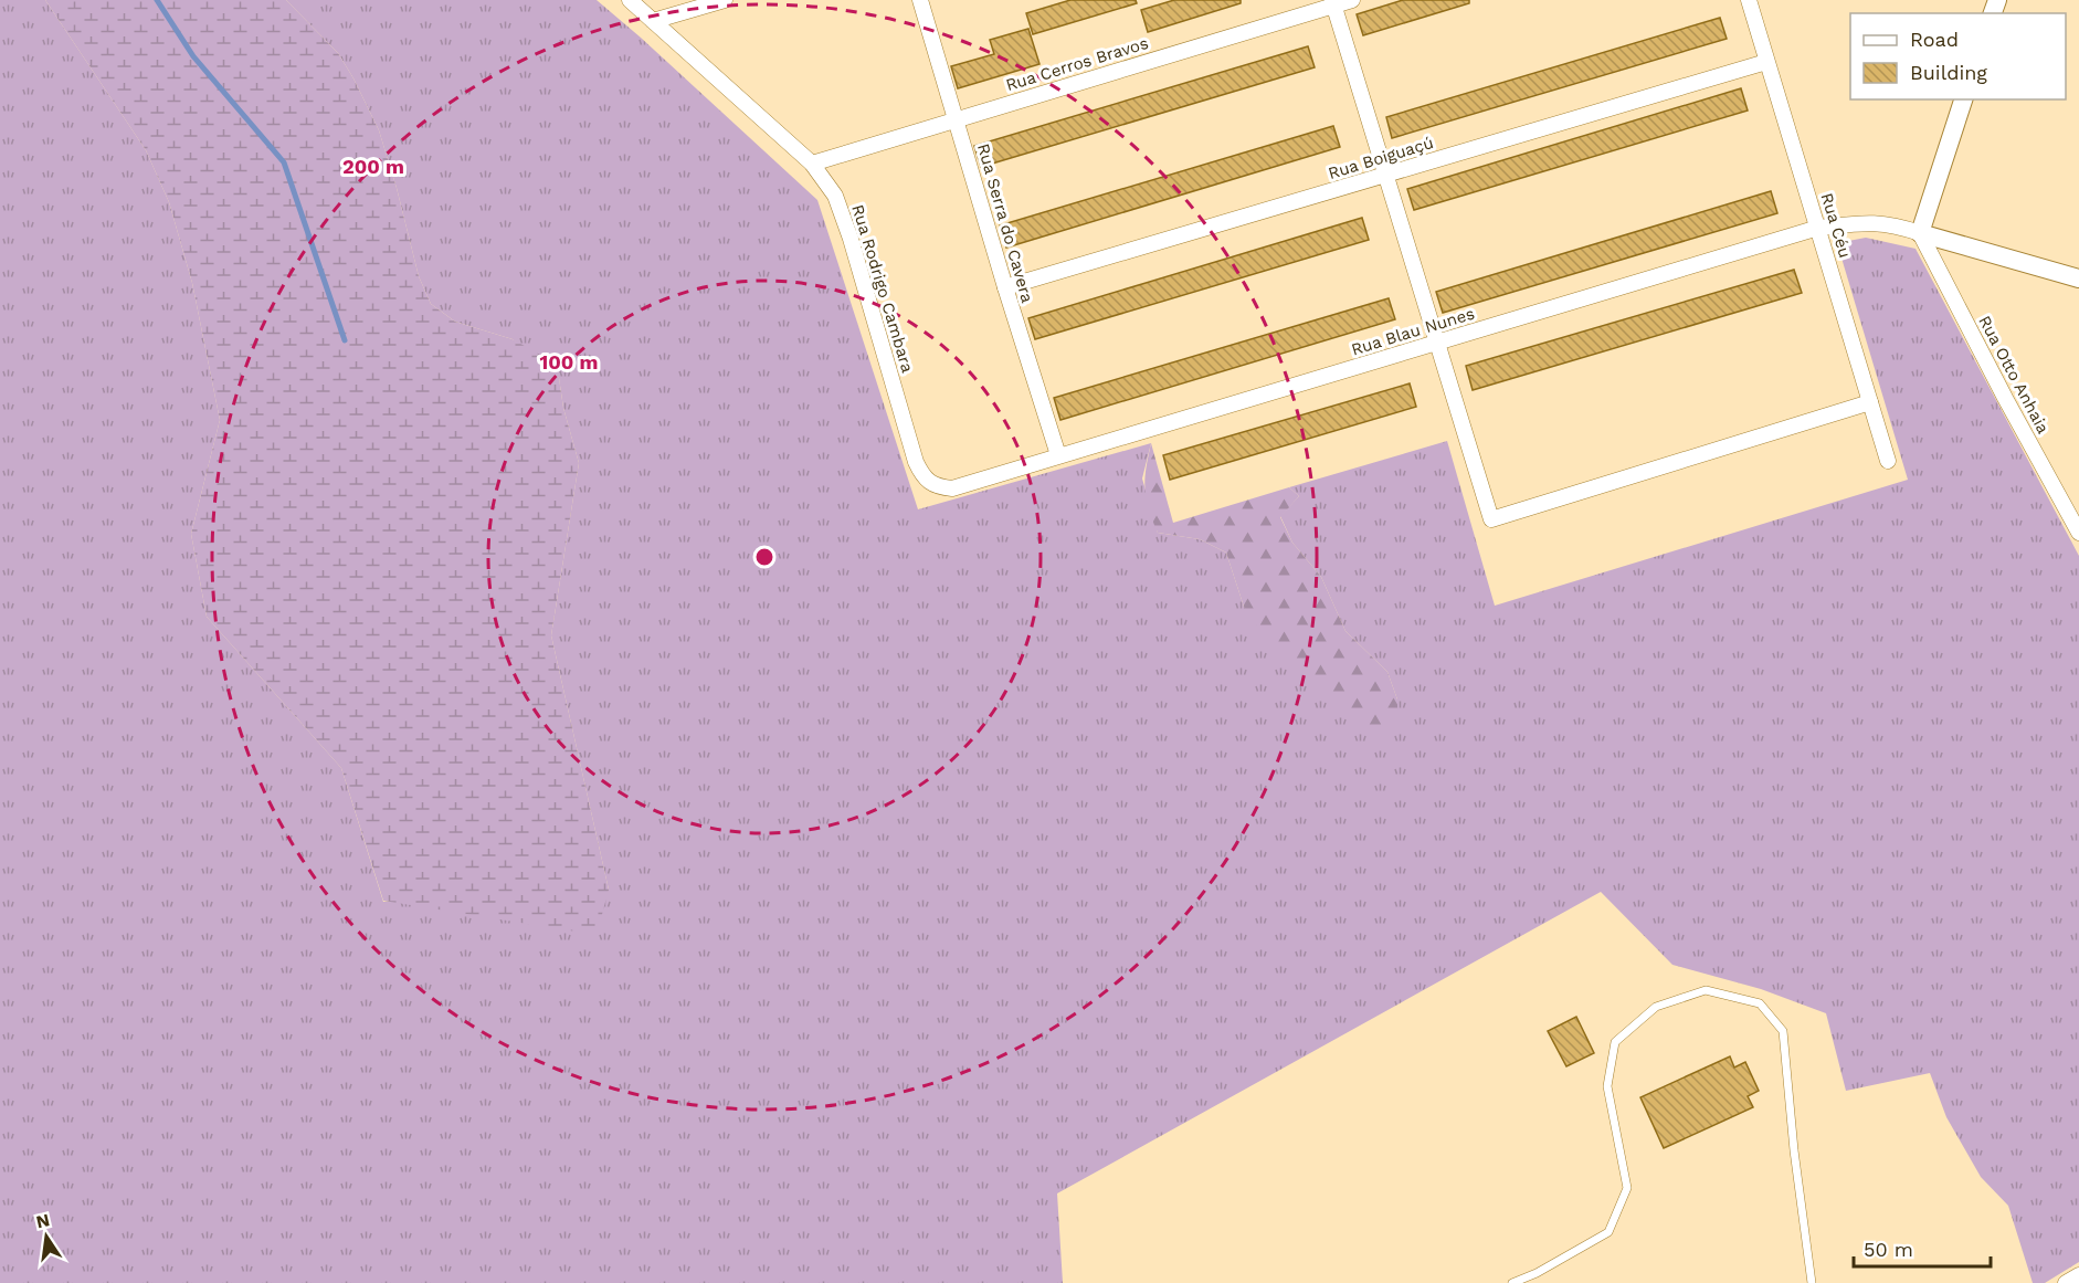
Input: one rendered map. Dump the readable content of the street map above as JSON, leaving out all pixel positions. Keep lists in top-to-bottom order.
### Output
{
  "streets": {
    "street": [
      "Rua Cerros Bravos",
      "Rua Boiguaçú",
      "Rua Serra do Cavera",
      "Rua Céu",
      "Rua Rodrigo Cambara",
      "Rua Blau Nunes",
      "Rua Otto Anhaia"
    ]
  },
  "crossings": [
    ["Rua Cerros Bravos", "Rua Serra do Cavera"],
    ["Rua Cerros Bravos", "Rua Rodrigo Cambara"],
    ["Rua Boiguaçú", "Rua Serra do Cavera"],
    ["Rua Boiguaçú", "Rua Céu"],
    ["Rua Serra do Cavera", "Rua Blau Nunes"],
    ["Rua Céu", "Rua Blau Nunes"],
    ["Rua Rodrigo Cambara", "Rua Blau Nunes"],
    ["Rua Blau Nunes", "Rua Otto Anhaia"]
  ],
  "legend": ["Road", "Building"],
  "scale_bar": "50 m",
  "north": "top",
  "rings": ["200 m", "100 m"]
}
